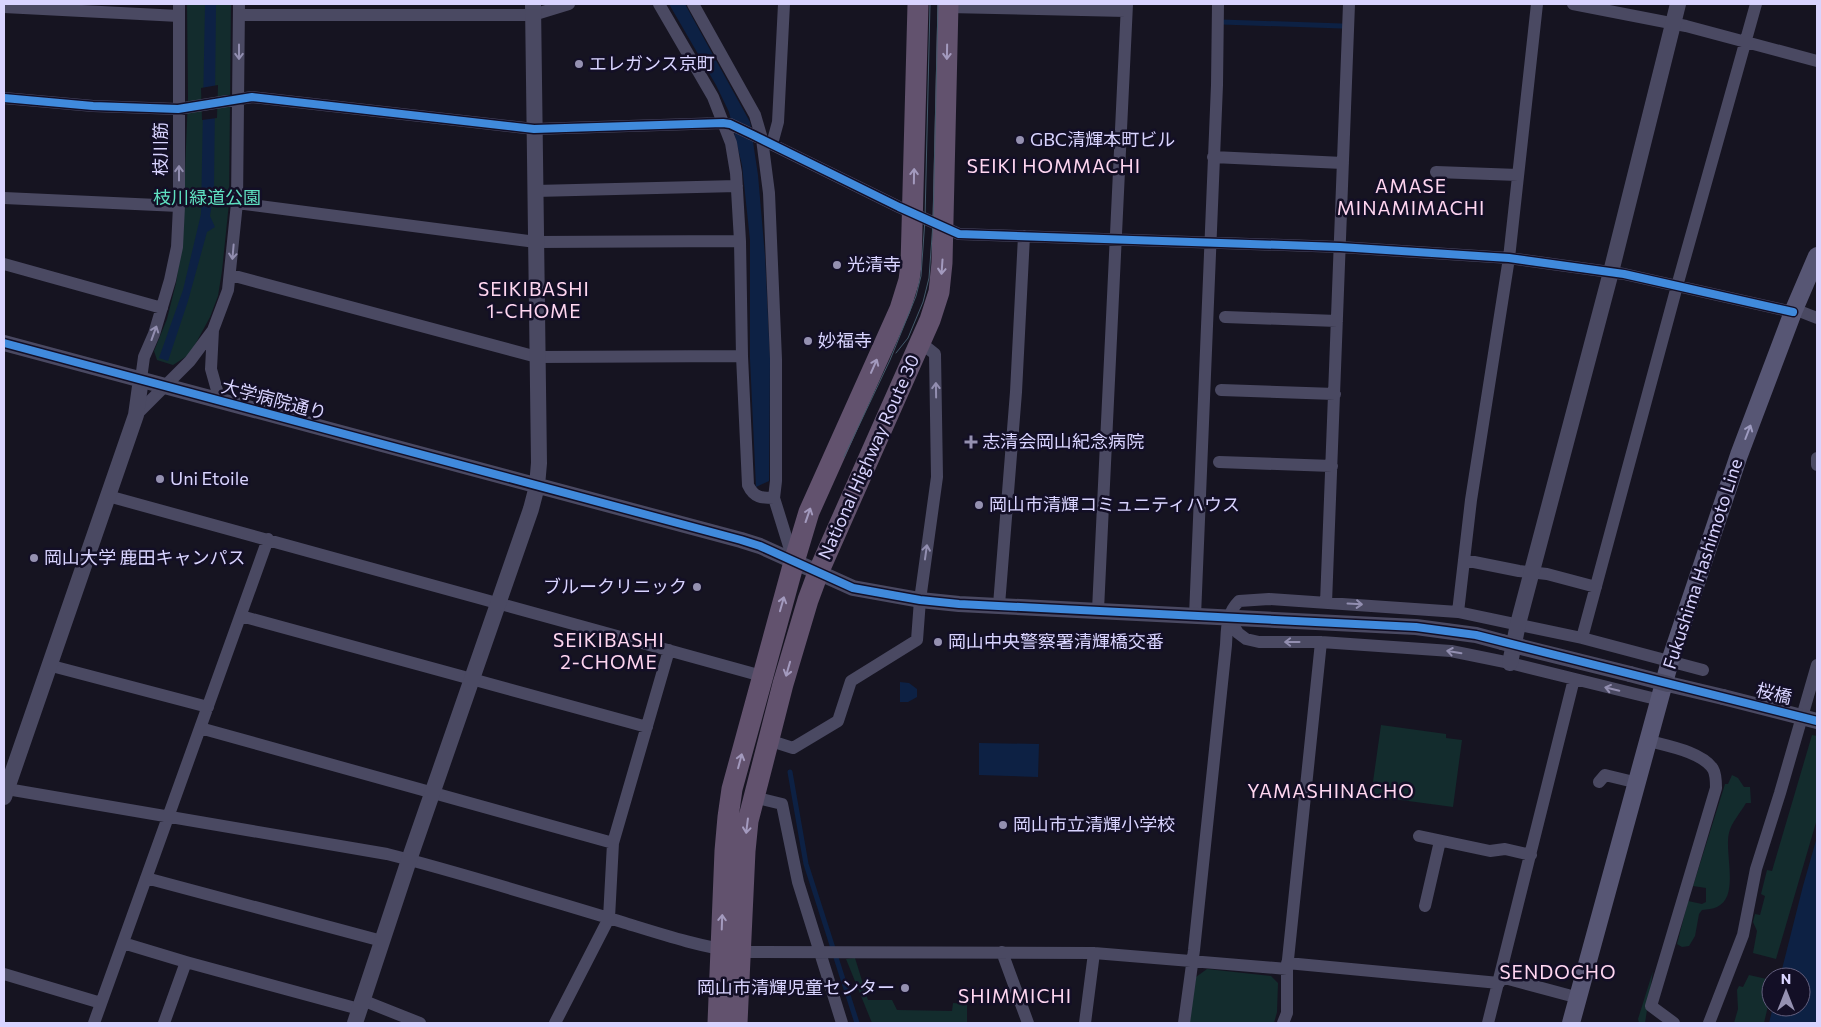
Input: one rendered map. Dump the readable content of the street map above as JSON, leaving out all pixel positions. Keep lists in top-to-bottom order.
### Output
{
  "streets": {
    "highway": ["National Highway Route 30"],
    "main road": ["Fukushima Hashimoto Line"],
    "street": ["枝川筋", "大学病院通り", "桜橋"]
  },
  "crossings": [
    ["枝川筋", "大学病院通り"],
    ["大学病院通り", "National Highway Route 30"],
    ["大学病院通り", "桜橋"]
  ],
  "one_way": ["Fukushima Hashimoto Line"],
  "districts": [
    "SEIKI HOMMACHI",
    "AMASE MINAMIMACHI",
    "SEIKIBASHI 1-CHOME",
    "SEIKIBASHI 2-CHOME",
    "YAMASHINACHO",
    "SENDOCHO",
    "SHIMMICHI"
  ],
  "parks": ["枝川緑道公園"],
  "places": {
    "other": [
      "エレガンス京町",
      "GBC清輝本町ビル",
      "光清寺",
      "妙福寺",
      "Uni Etoile",
      "岡山市清輝コミュニティハウス",
      "岡山大学 鹿田キャンパス",
      "ブルークリニック",
      "岡山中央警察署清輝橋交番",
      "岡山市立清輝小学校",
      "岡山市清輝児童センター"
    ],
    "health": ["志清会岡山紀念病院"]
  },
  "north": "top"
}
